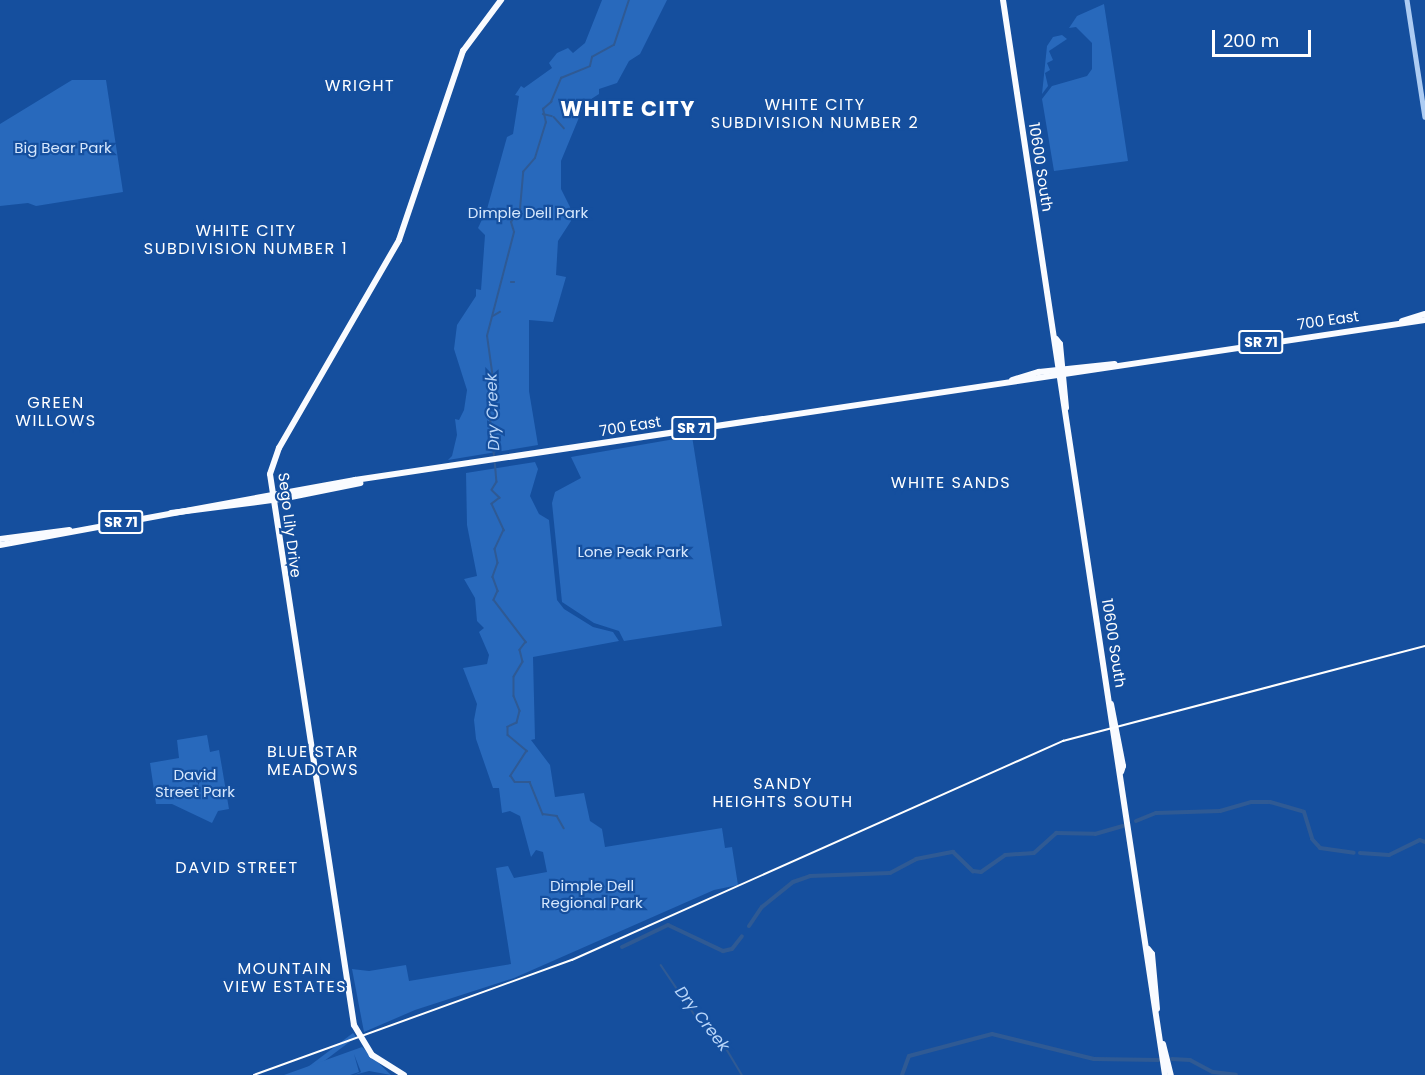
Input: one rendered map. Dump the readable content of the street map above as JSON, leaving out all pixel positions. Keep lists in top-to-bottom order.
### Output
{
  "streets": {
    "main road": [
      "10600 South",
      "700 East",
      "SR 71",
      "Sego Lily Drive"
    ]
  },
  "crossings": [
    ["10600 South", "700 East"],
    ["700 East", "Sego Lily Drive"]
  ],
  "districts": [
    "WRIGHT",
    "WHITE CITY SUBDIVISION NUMBER 2",
    "WHITE CITY",
    "WHITE CITY SUBDIVISION NUMBER 1",
    "GREEN WILLOWS",
    "WHITE SANDS",
    "BLUE STAR MEADOWS",
    "SANDY HEIGHTS SOUTH",
    "DAVID STREET",
    "MOUNTAIN VIEW ESTATES"
  ],
  "water": ["Dry Creek"],
  "parks": [
    "Big Bear Park",
    "Dimple Dell Park",
    "Lone Peak Park",
    "David Street Park",
    "Dimple Dell Regional Park"
  ],
  "scale_bar": "200 m"
}
